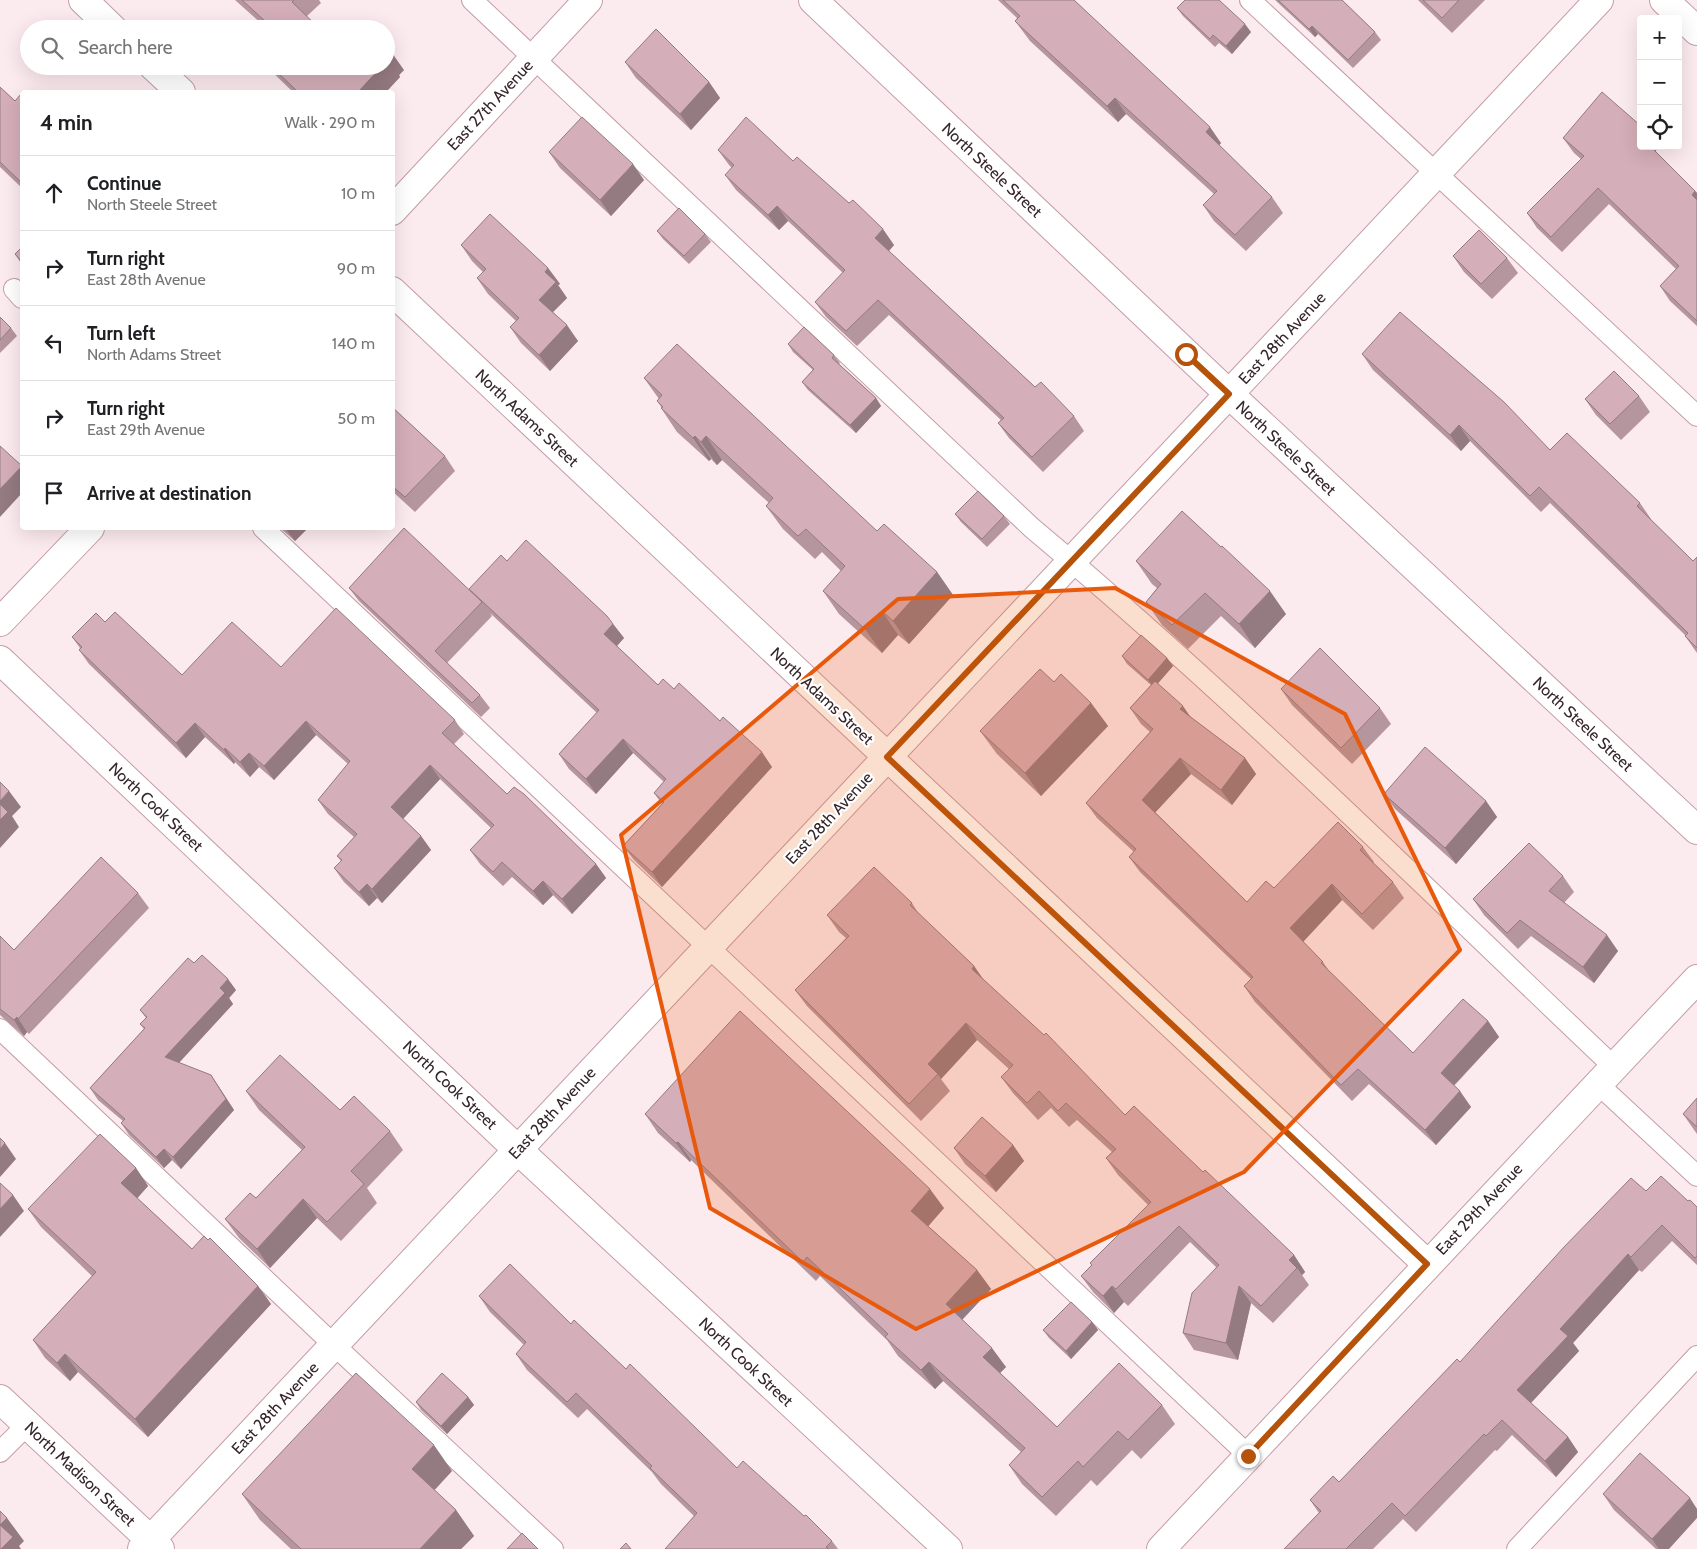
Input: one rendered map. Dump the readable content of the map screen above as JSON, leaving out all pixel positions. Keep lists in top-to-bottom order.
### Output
{
  "streets": {
    "street": [
      "East 27th Avenue",
      "North Steele Street",
      "East 28th Avenue",
      "North Adams Street",
      "North Cook Street",
      "East 29th Avenue",
      "North Madison Street"
    ]
  },
  "crossings": [
    ["North Steele Street", "East 28th Avenue"],
    ["East 28th Avenue", "North Adams Street"],
    ["East 28th Avenue", "North Cook Street"],
    ["East 28th Avenue", "North Madison Street"],
    ["North Adams Street", "East 29th Avenue"]
  ],
  "page": {
    "map_buttons": ["+", "−"],
    "search": "Search here",
    "heading": ["4 min", "Walk · 290 m"],
    "list": [
      ["Continue", "North Steele Street", "10 m"],
      ["Turn right", "East 28th Avenue", "90 m"],
      ["Turn left", "North Adams Street", "140 m"],
      ["Turn right", "East 29th Avenue", "50 m"],
      "Arrive at destination"
    ]
  }
}
